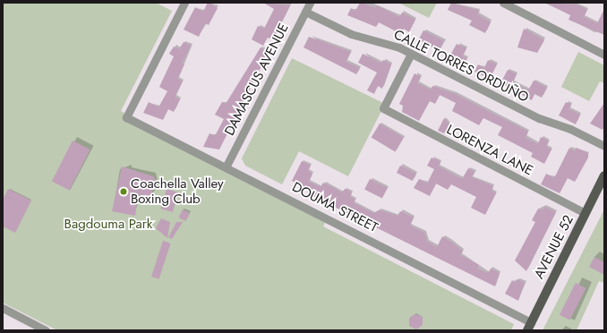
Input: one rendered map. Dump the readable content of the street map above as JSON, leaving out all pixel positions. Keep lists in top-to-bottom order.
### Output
{
  "streets": {
    "main road": ["AVENUE 52"],
    "street": [
      "CALLE TORRES ORDUÑO",
      "DAMASCUS AVENUE",
      "LORENZA LANE",
      "DOUMA STREET"
    ]
  },
  "crossings": [
    ["CALLE TORRES ORDUÑO", "DAMASCUS AVENUE"],
    ["CALLE TORRES ORDUÑO", "LORENZA LANE"],
    ["DAMASCUS AVENUE", "DOUMA STREET"],
    ["LORENZA LANE", "AVENUE 52"],
    ["DOUMA STREET", "AVENUE 52"]
  ],
  "parks": ["Bagdouma Park"],
  "places": ["Coachella Valley Boxing Club"]
}
